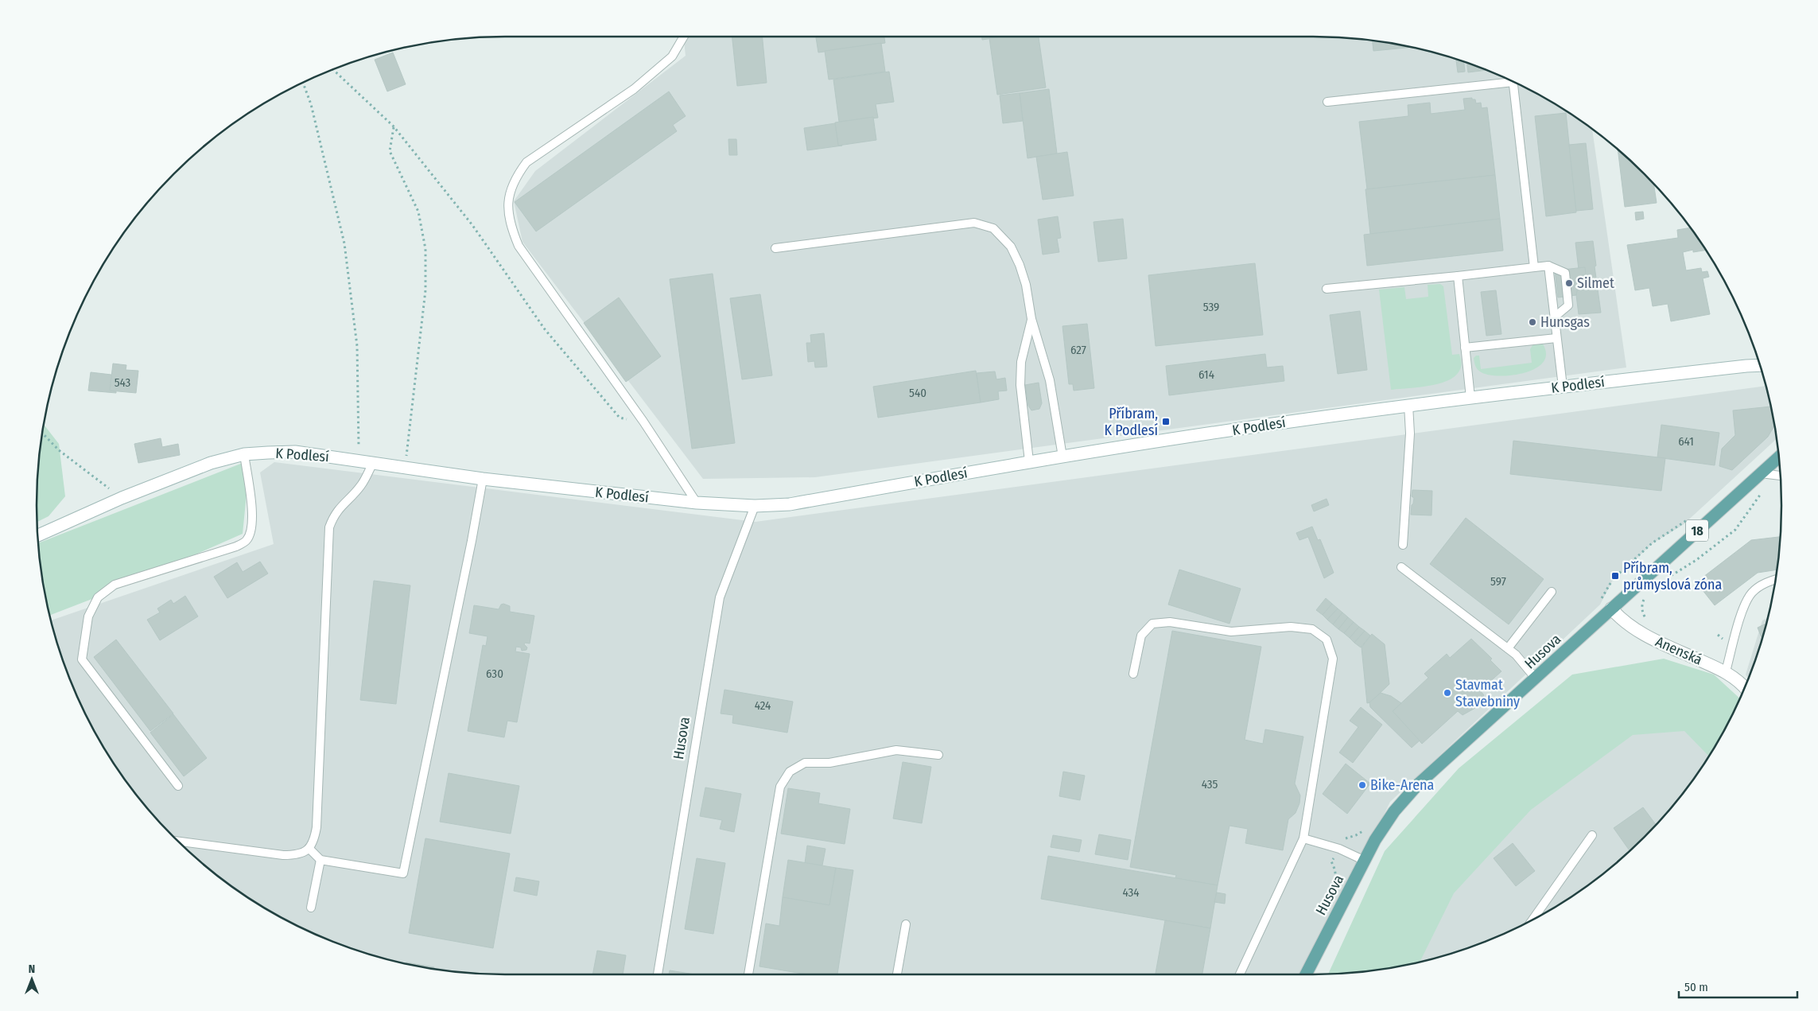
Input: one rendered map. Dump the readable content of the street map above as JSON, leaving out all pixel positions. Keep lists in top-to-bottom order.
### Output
{
  "streets": {
    "main road": ["18", "Husova"],
    "street": ["K Podlesí", "Anenská"]
  },
  "crossings": [
    ["K Podlesí", "Husova"],
    ["Anenská", "Husova"]
  ],
  "places": {
    "other": [
      "Silmet",
      "Hunsgas",
      "Stavmat Stavebniny",
      "Bike-Arena"
    ],
    "transit": ["Příbram, K Podlesí", "Příbram, průmyslová zóna"]
  },
  "house_numbers": [
    "539",
    "627",
    "614",
    "543",
    "540",
    "641",
    "597",
    "630",
    "424",
    "435",
    "434"
  ],
  "scale_bar": "50 m",
  "north": "top"
}
